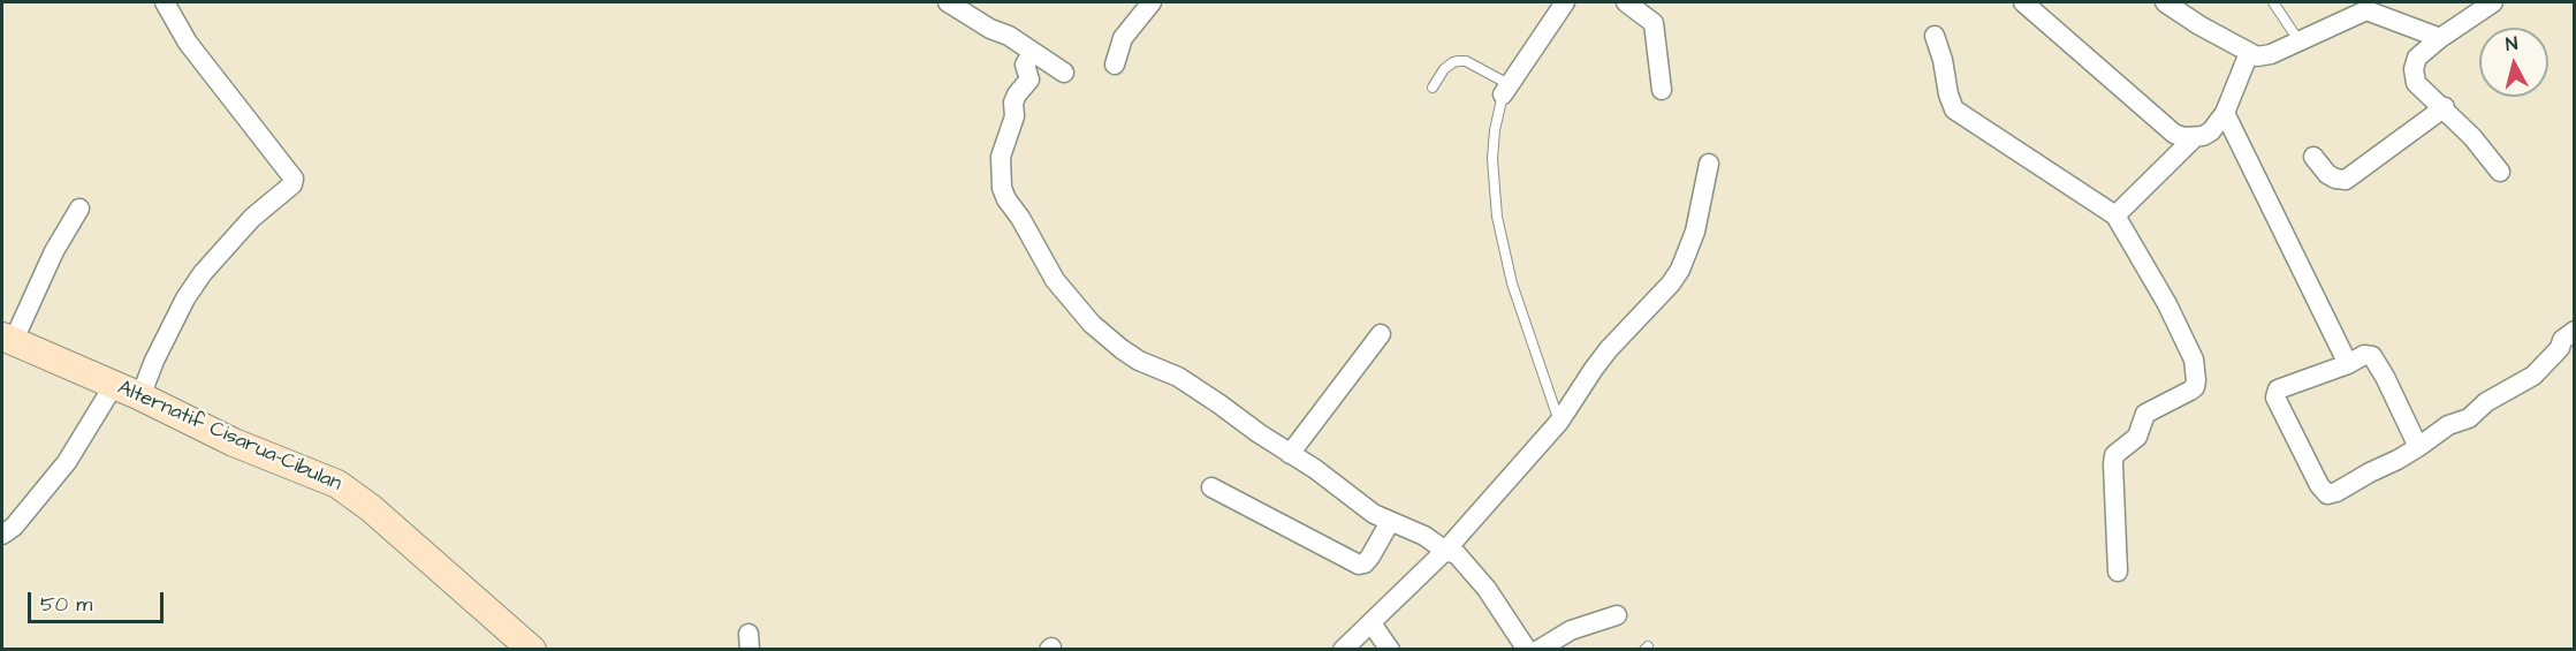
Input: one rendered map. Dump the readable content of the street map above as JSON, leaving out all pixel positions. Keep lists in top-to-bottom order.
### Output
{
  "streets": {
    "street": ["Alternatif Cisarua-Cibulan"]
  },
  "scale_bar": "50 m",
  "north": "top"
}
